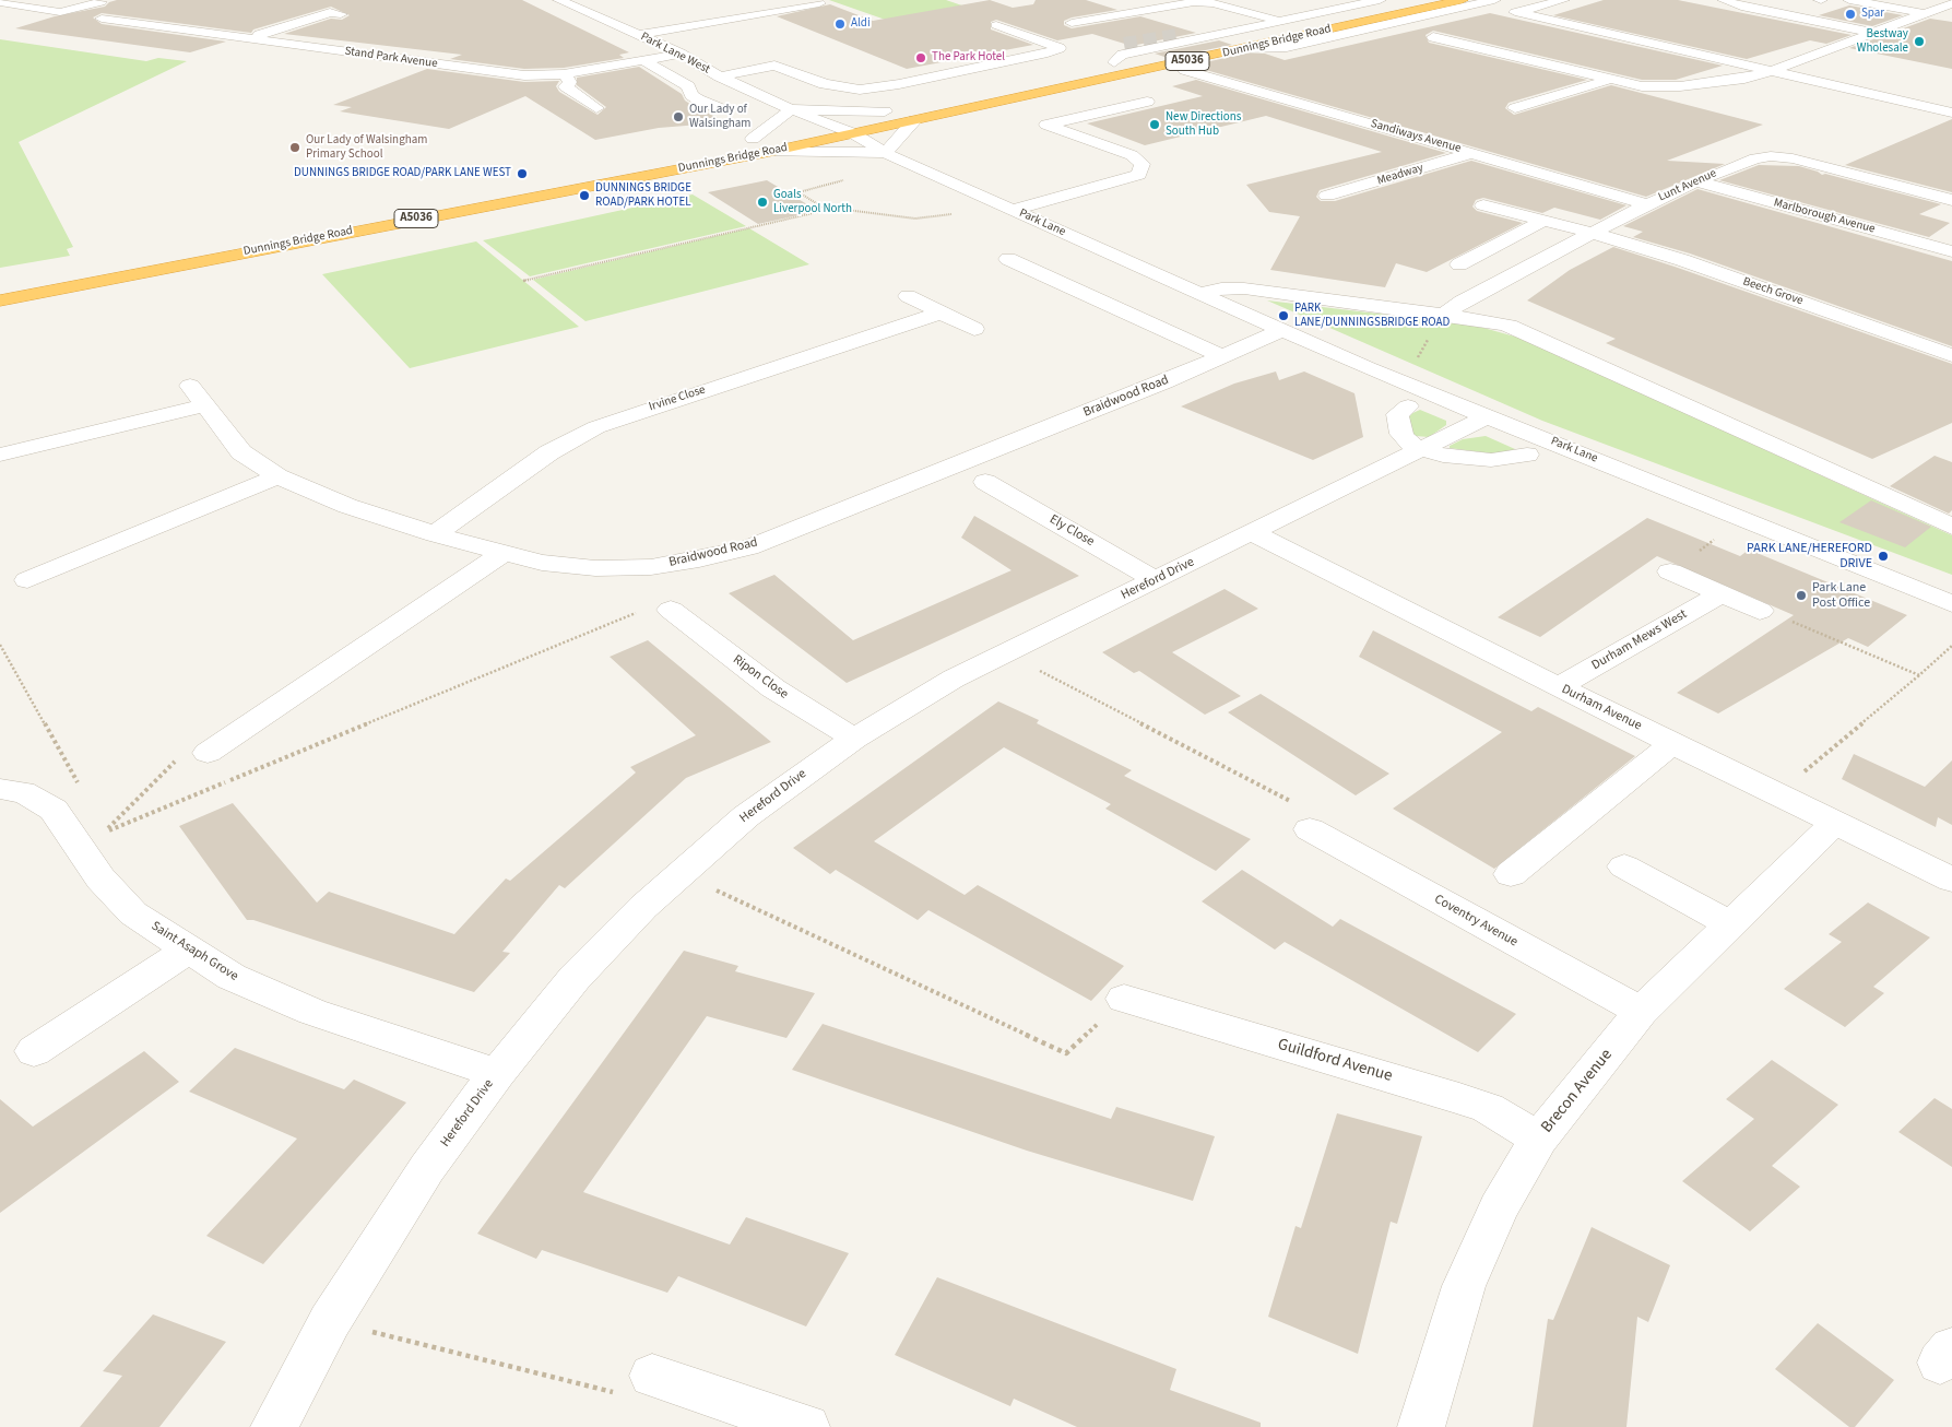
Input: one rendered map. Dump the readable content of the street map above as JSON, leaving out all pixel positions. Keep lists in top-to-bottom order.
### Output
{
  "streets": {
    "highway": ["Dunnings Bridge Road", "A5036"],
    "street": [
      "Park Lane West",
      "Stand Park Avenue",
      "Sandiways Avenue",
      "Meadway",
      "Lunt Avenue",
      "Marlborough Avenue",
      "Park Lane",
      "Beech Grove",
      "Braidwood Road",
      "Irvine Close",
      "Ely Close",
      "Hereford Drive",
      "Durham Mews West",
      "Ripon Close",
      "Durham Avenue",
      "Coventry Avenue",
      "Saint Asaph Grove",
      "Guildford Avenue",
      "Brecon Avenue"
    ]
  },
  "crossings": [
    ["Dunnings Bridge Road", "Park Lane West"],
    ["Dunnings Bridge Road", "Park Lane"],
    ["Park Lane West", "Stand Park Avenue"],
    ["Park Lane West", "Park Lane"],
    ["Sandiways Avenue", "Meadway"],
    ["Sandiways Avenue", "Lunt Avenue"],
    ["Lunt Avenue", "Marlborough Avenue"],
    ["Lunt Avenue", "Beech Grove"],
    ["Park Lane", "Braidwood Road"],
    ["Park Lane", "Hereford Drive"],
    ["Braidwood Road", "Irvine Close"],
    ["Ely Close", "Hereford Drive"],
    ["Hereford Drive", "Ripon Close"],
    ["Hereford Drive", "Durham Avenue"],
    ["Hereford Drive", "Saint Asaph Grove"],
    ["Durham Mews West", "Durham Avenue"],
    ["Durham Avenue", "Brecon Avenue"],
    ["Coventry Avenue", "Brecon Avenue"],
    ["Guildford Avenue", "Brecon Avenue"]
  ],
  "places": [
    "Spar",
    "Aldi",
    "Bestway Wholesale",
    "The Park Hotel",
    "Our Lady of Walsingham",
    "New Directions South Hub",
    "Our Lady of Walsingham Primary School",
    "DUNNINGS BRIDGE ROAD/PARK LANE WEST",
    "DUNNINGS BRIDGE ROAD/PARK HOTEL",
    "Goals Liverpool North",
    "PARK LANE/DUNNINGSBRIDGE ROAD",
    "PARK LANE/HEREFORD DRIVE",
    "Park Lane Post Office"
  ]
}
